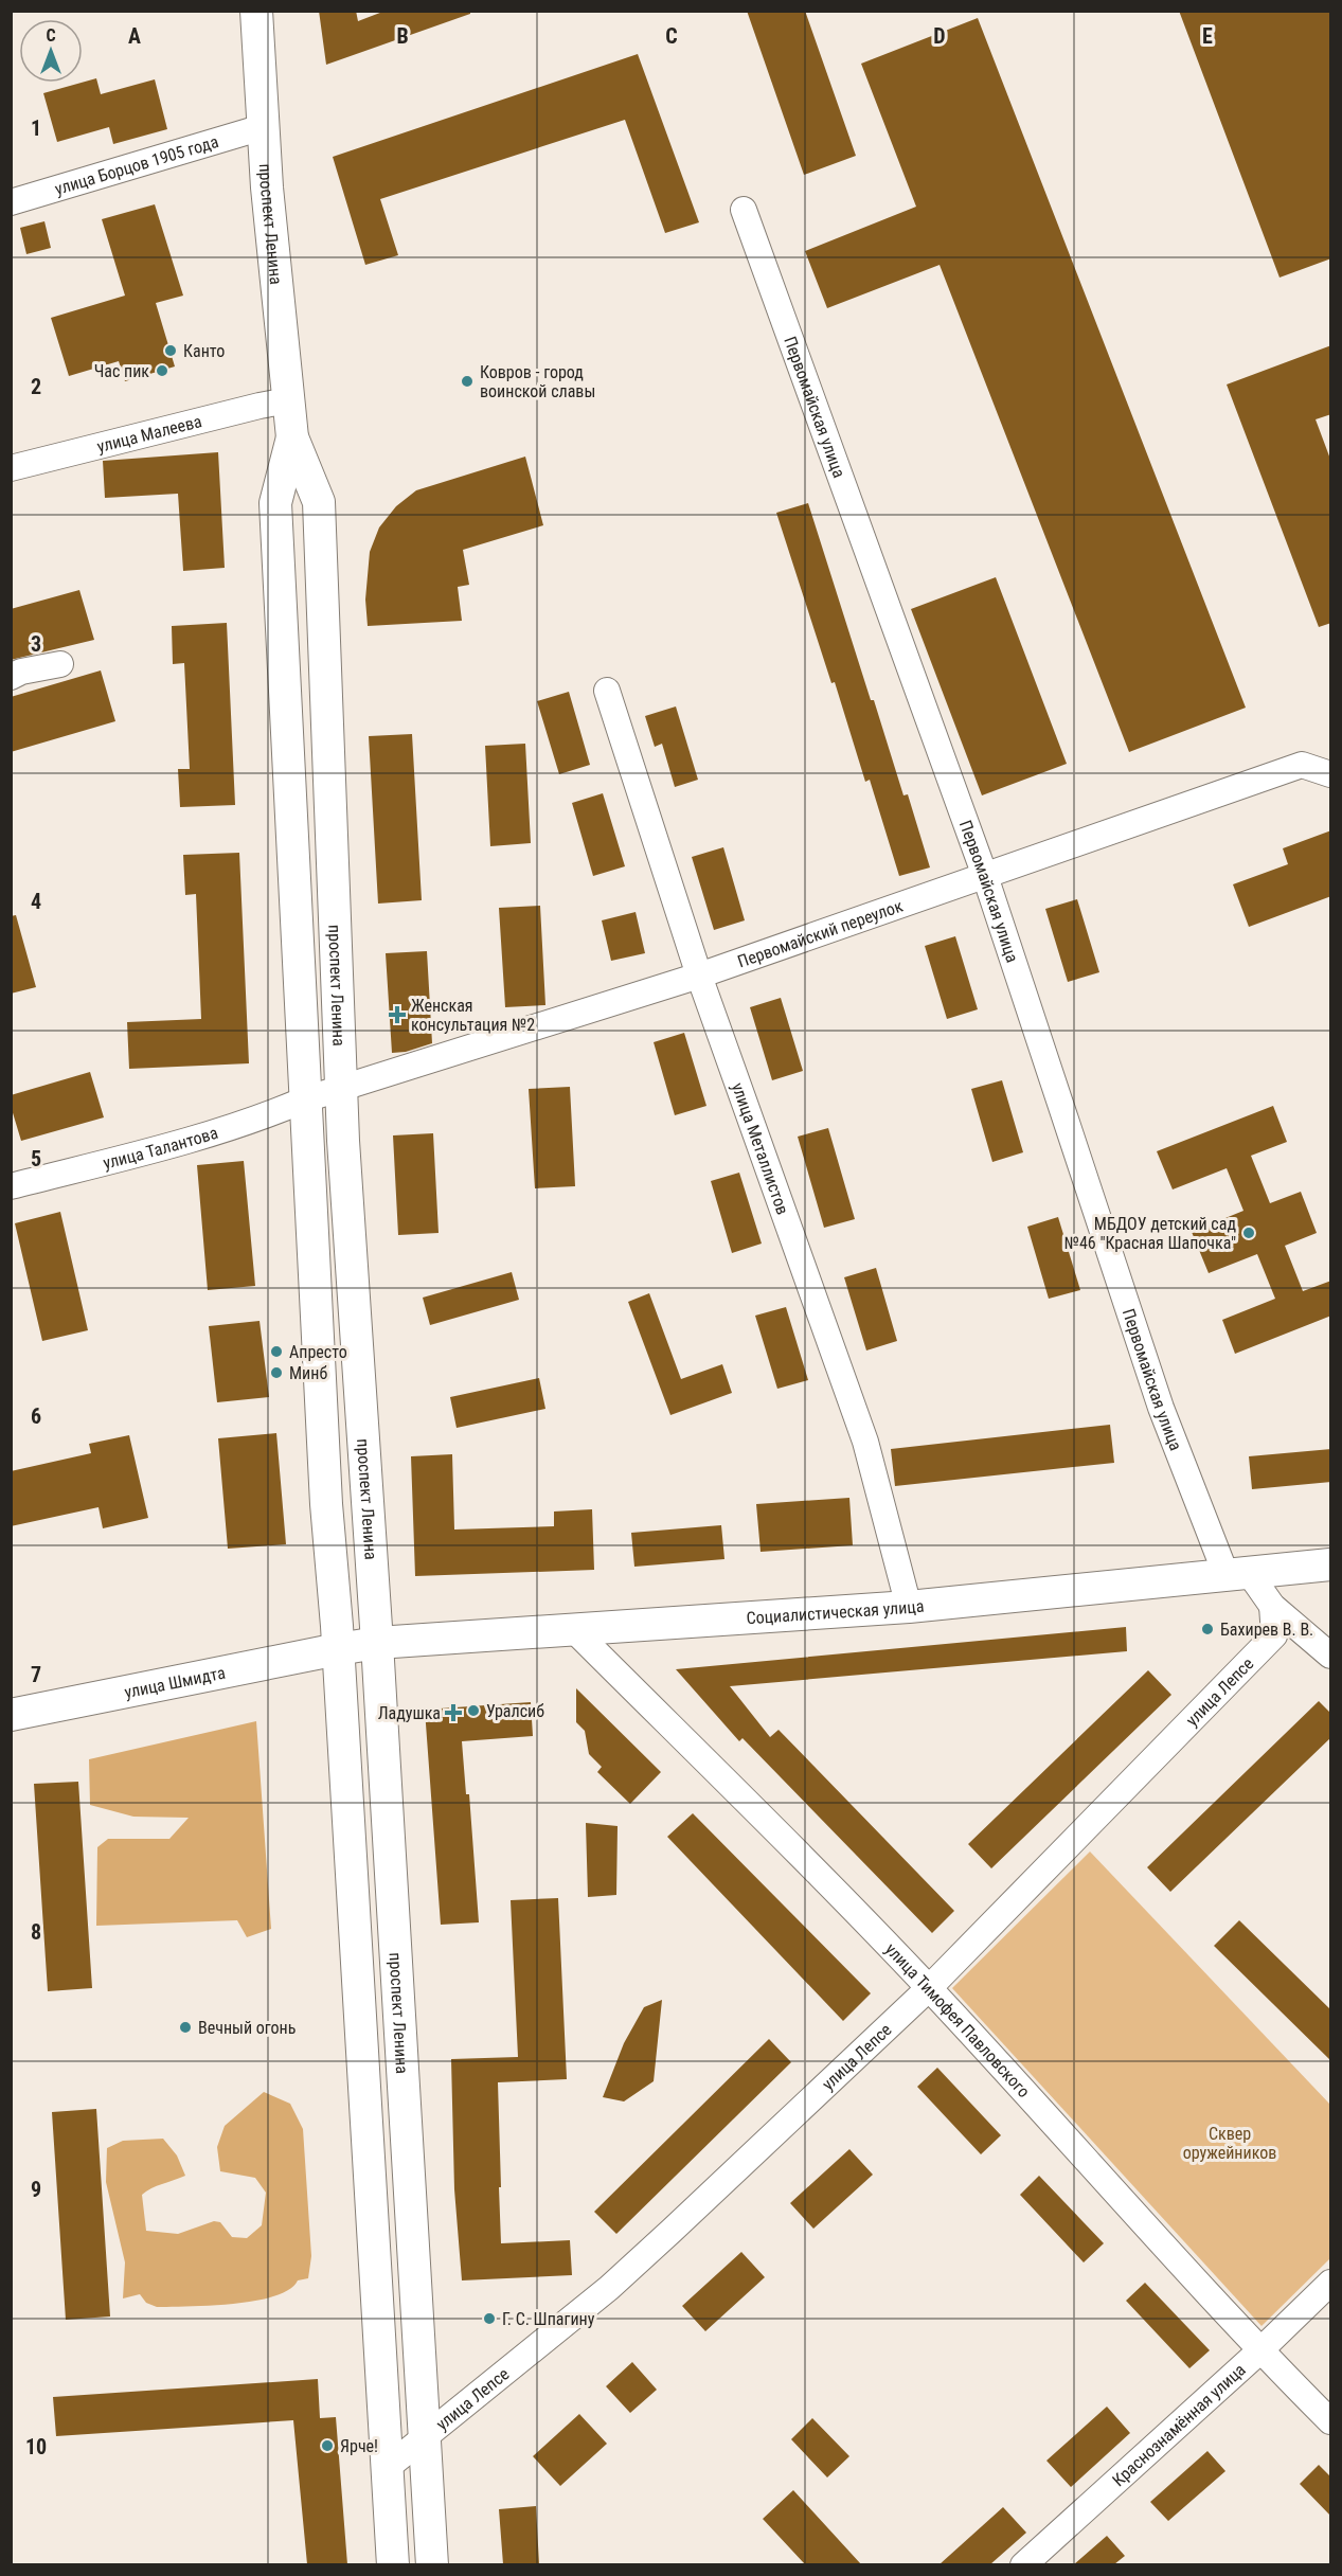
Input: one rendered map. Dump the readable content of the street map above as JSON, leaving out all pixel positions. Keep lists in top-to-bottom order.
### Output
{
  "streets": {
    "main road": ["проспект Ленина", "Социалистическая улица", "улица Шмидта"],
    "street": [
      "улица Борцов 1905 года",
      "Первомайская улица",
      "улица Малеева",
      "Первомайский переулок",
      "улица Талантова",
      "улица Металлистов",
      "улица Лепсе",
      "улица Тимофея Павловского",
      "Краснознамённая улица"
    ]
  },
  "crossings": [
    ["улица Борцов 1905 года", "проспект Ленина"],
    ["проспект Ленина", "улица Малеева"],
    ["проспект Ленина", "Первомайский переулок"],
    ["проспект Ленина", "улица Талантова"],
    ["проспект Ленина", "Социалистическая улица"],
    ["проспект Ленина", "улица Шмидта"],
    ["проспект Ленина", "улица Лепсе"],
    ["Первомайская улица", "Первомайский переулок"],
    ["Первомайская улица", "Социалистическая улица"],
    ["Первомайская улица", "улица Лепсе"],
    ["Первомайский переулок", "улица Талантова"],
    ["Первомайский переулок", "улица Металлистов"],
    ["улица Металлистов", "Социалистическая улица"],
    ["Социалистическая улица", "улица Шмидта"],
    ["Социалистическая улица", "улица Тимофея Павловского"],
    ["улица Лепсе", "улица Тимофея Павловского"],
    ["улица Тимофея Павловского", "Краснознамённая улица"]
  ],
  "parks": ["Сквер оружейников"],
  "places": {
    "other": [
      "Канто",
      "Час пик",
      "Ковров - город воинской славы",
      "МБДОУ детский сад №46 \"Красная Шапочка\"",
      "Апресто",
      "Минб",
      "Бахирев В. В.",
      "Уралсиб",
      "Вечный огонь",
      "Г. С. Шпагину",
      "Ярче!"
    ],
    "health": ["Женская консультация №2", "Ладушка"]
  },
  "north": "top",
  "grid": {
    "columns": [
      "A",
      "B",
      "C",
      "D",
      "E"
    ],
    "rows": [
      "1",
      "2",
      "3",
      "4",
      "5",
      "6",
      "7",
      "8",
      "9",
      "10"
    ]
  }
}
